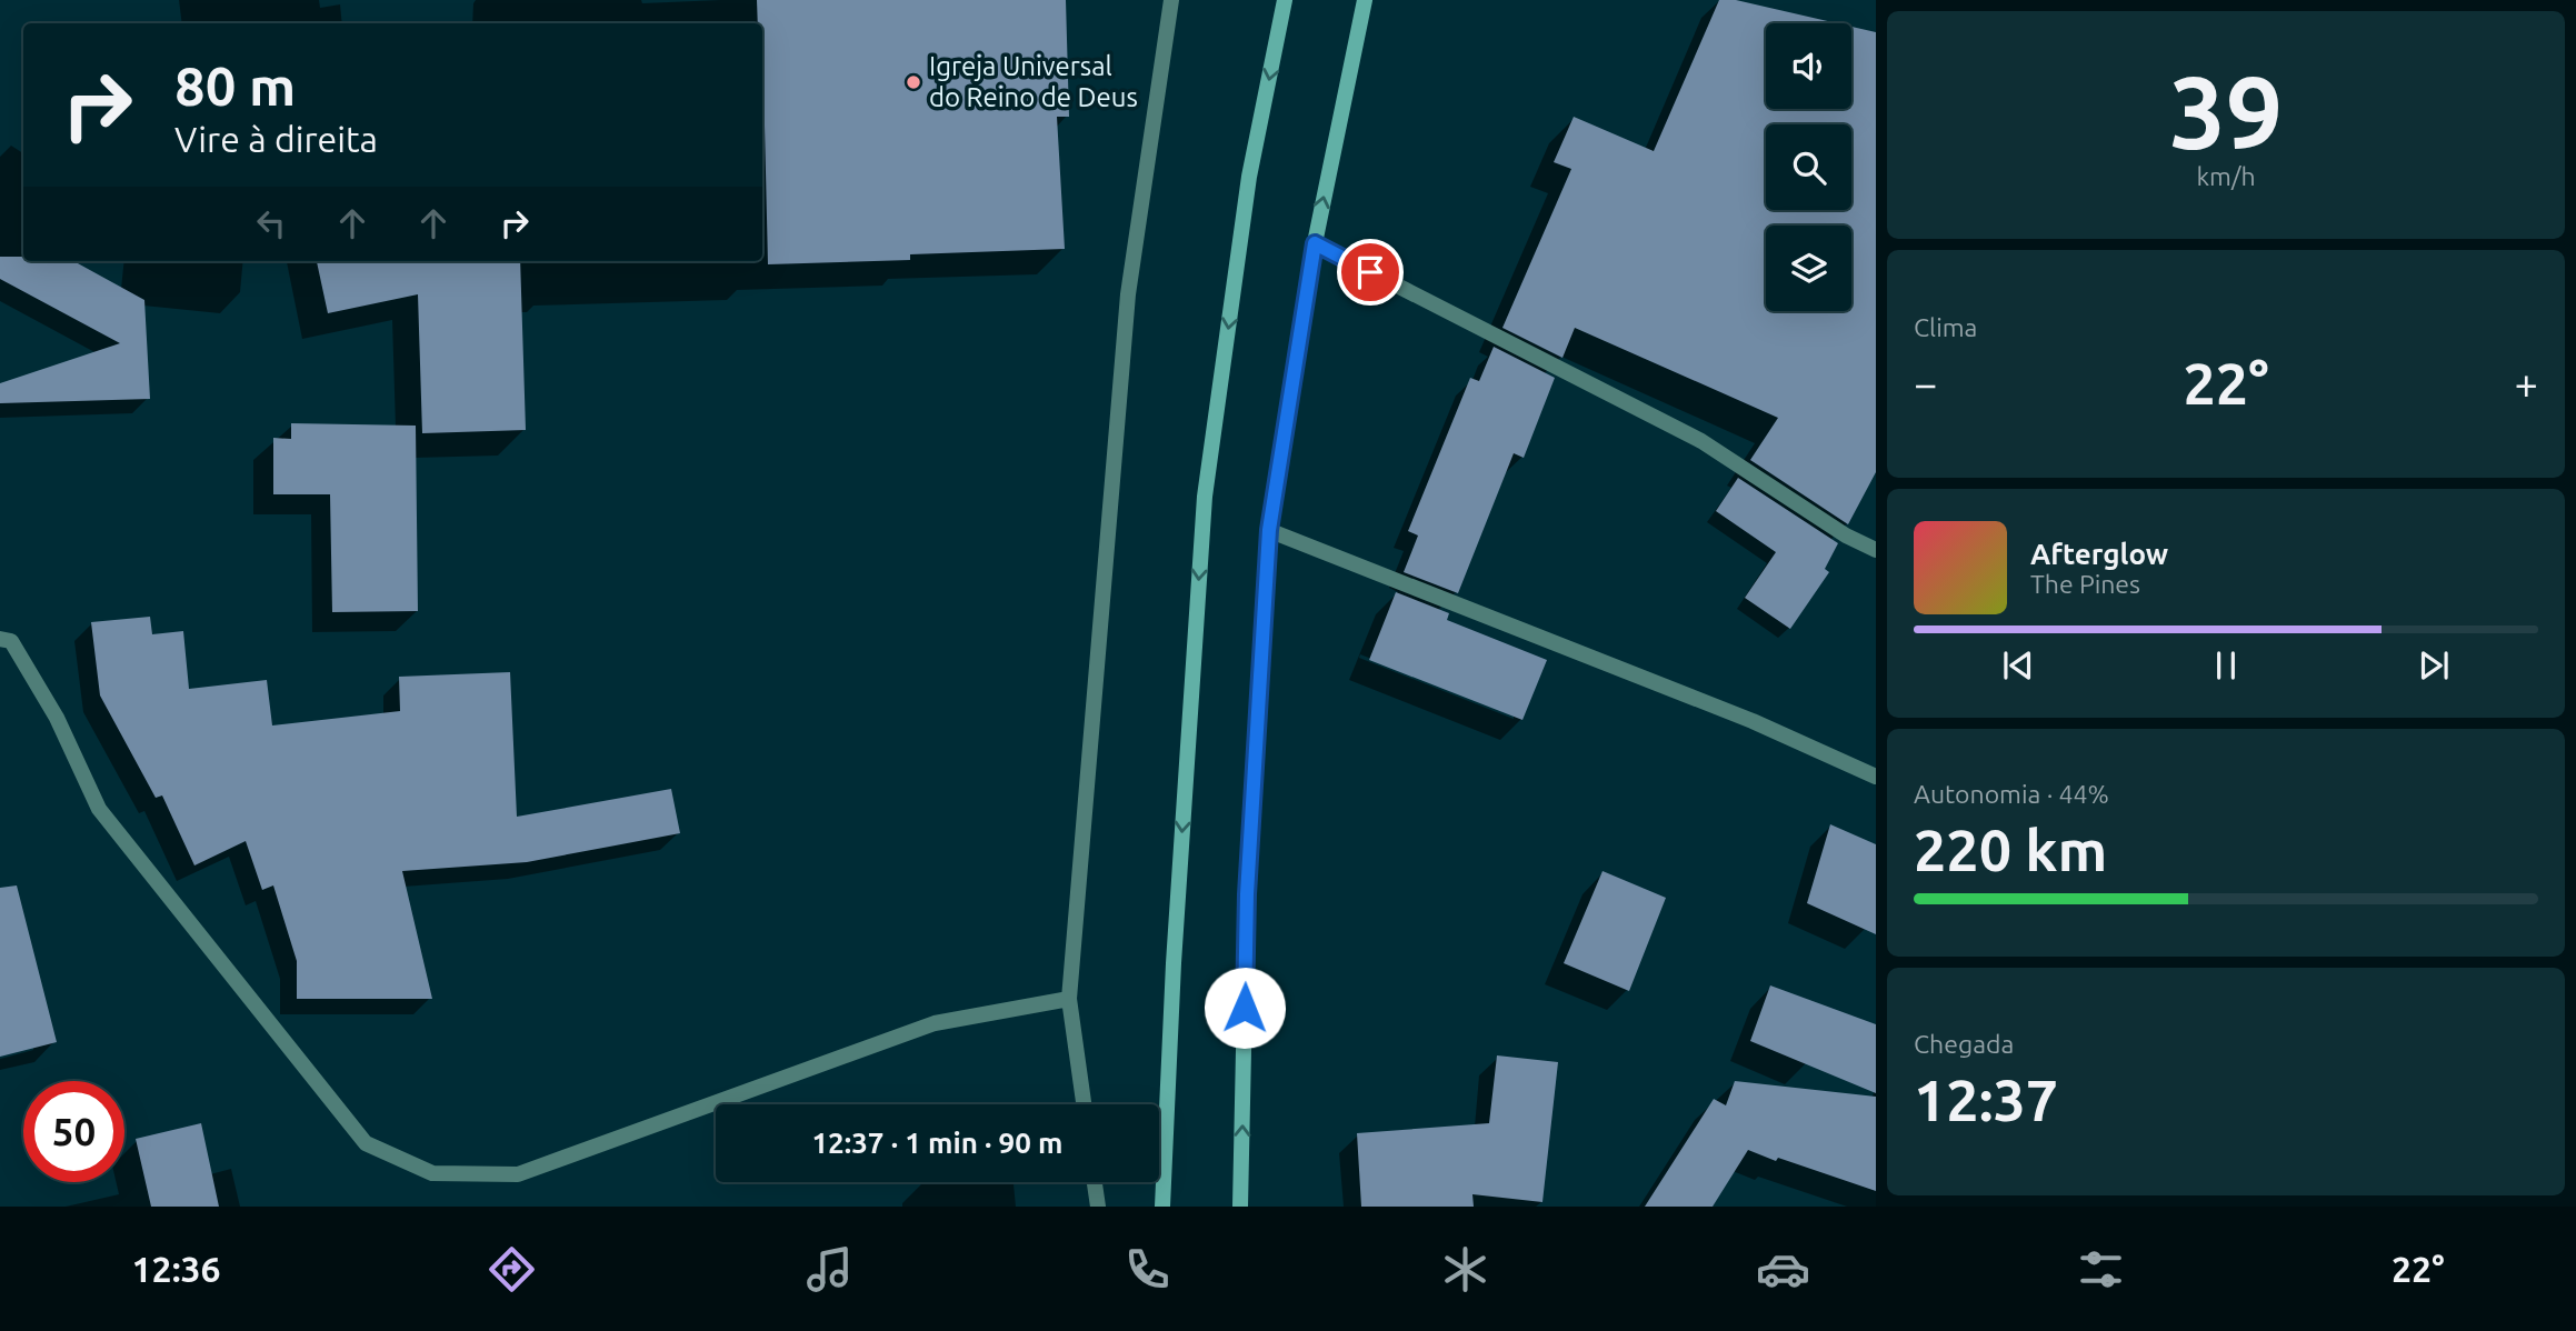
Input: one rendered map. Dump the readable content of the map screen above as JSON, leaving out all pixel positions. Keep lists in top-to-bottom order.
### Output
{
  "places": ["Igreja Universal do Reino de Deus"],
  "page": {
    "tile": [
      ["39", "km/h"],
      "Clima",
      ["Autonomia · 44%", "220 km"],
      ["Chegada", "12:37"]
    ],
    "turn": ["80 m", "Vire à direita"],
    "heat": ["−", "22°", "+"],
    "song": ["Afterglow", "The Pines"],
    "limit": "50",
    "trip": "12:37 · 1 min · 90 m",
    "tabs": ["12:36", "22°"]
  }
}
